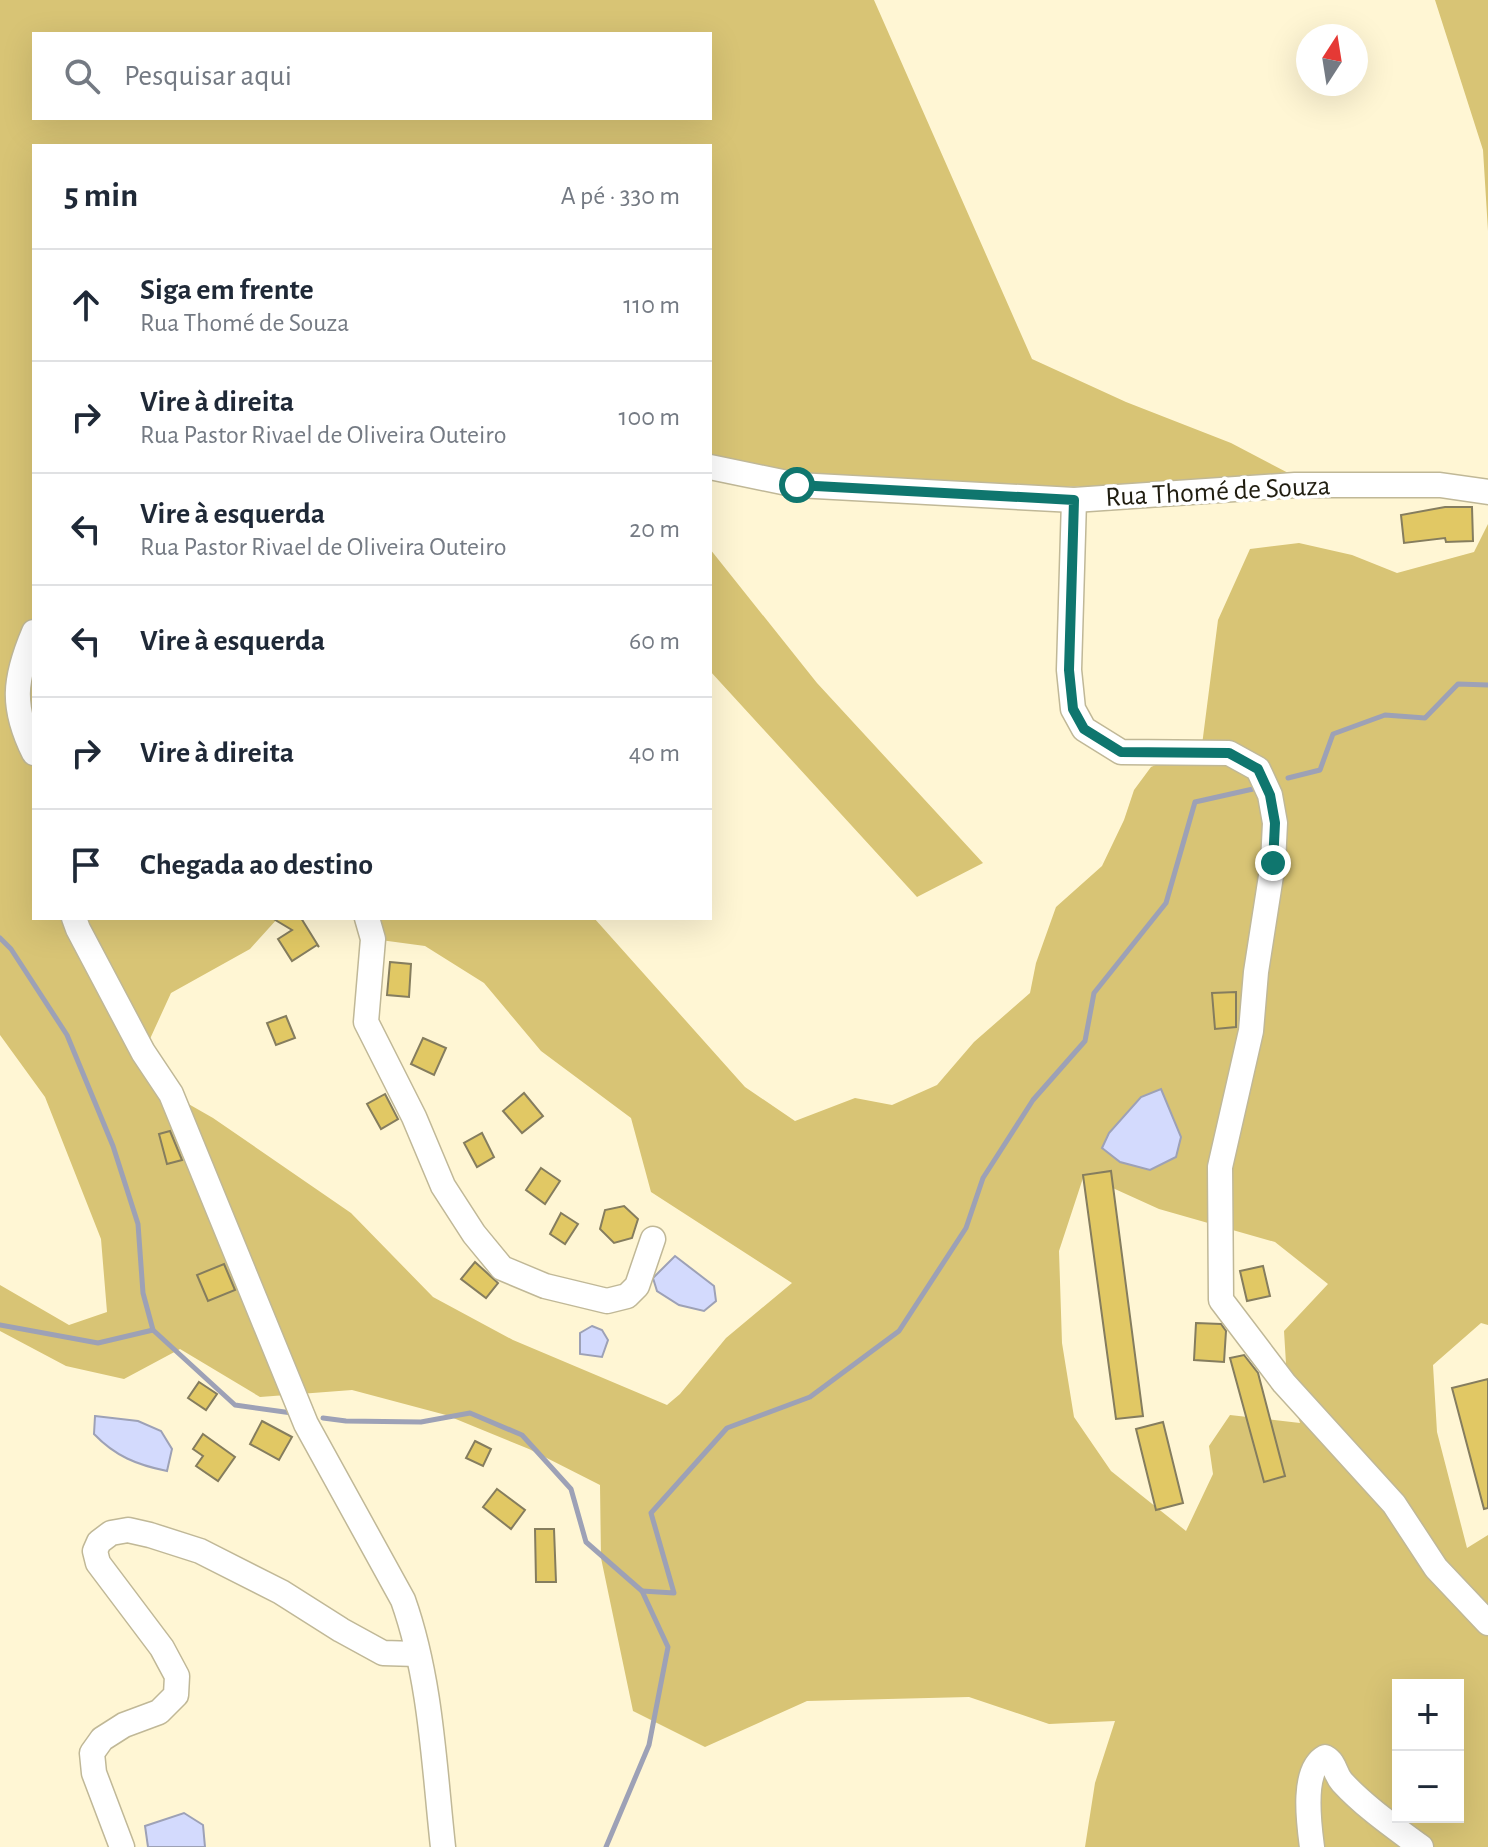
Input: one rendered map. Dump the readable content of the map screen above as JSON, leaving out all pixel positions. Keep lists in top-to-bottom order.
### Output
{
  "streets": {
    "street": ["Rua Thomé de Souza"]
  },
  "north": "top",
  "page": {
    "search": "Pesquisar aqui",
    "heading": ["5 min", "A pé · 330 m"],
    "list": [
      ["Siga em frente", "Rua Thomé de Souza", "110 m"],
      ["Vire à direita", "Rua Pastor Rivael de Oliveira Outeiro", "100 m"],
      ["Vire à esquerda", "Rua Pastor Rivael de Oliveira Outeiro", "20 m"],
      ["Vire à esquerda", "60 m"],
      ["Vire à direita", "40 m"],
      "Chegada ao destino"
    ],
    "map_buttons": ["+", "−"]
  }
}
